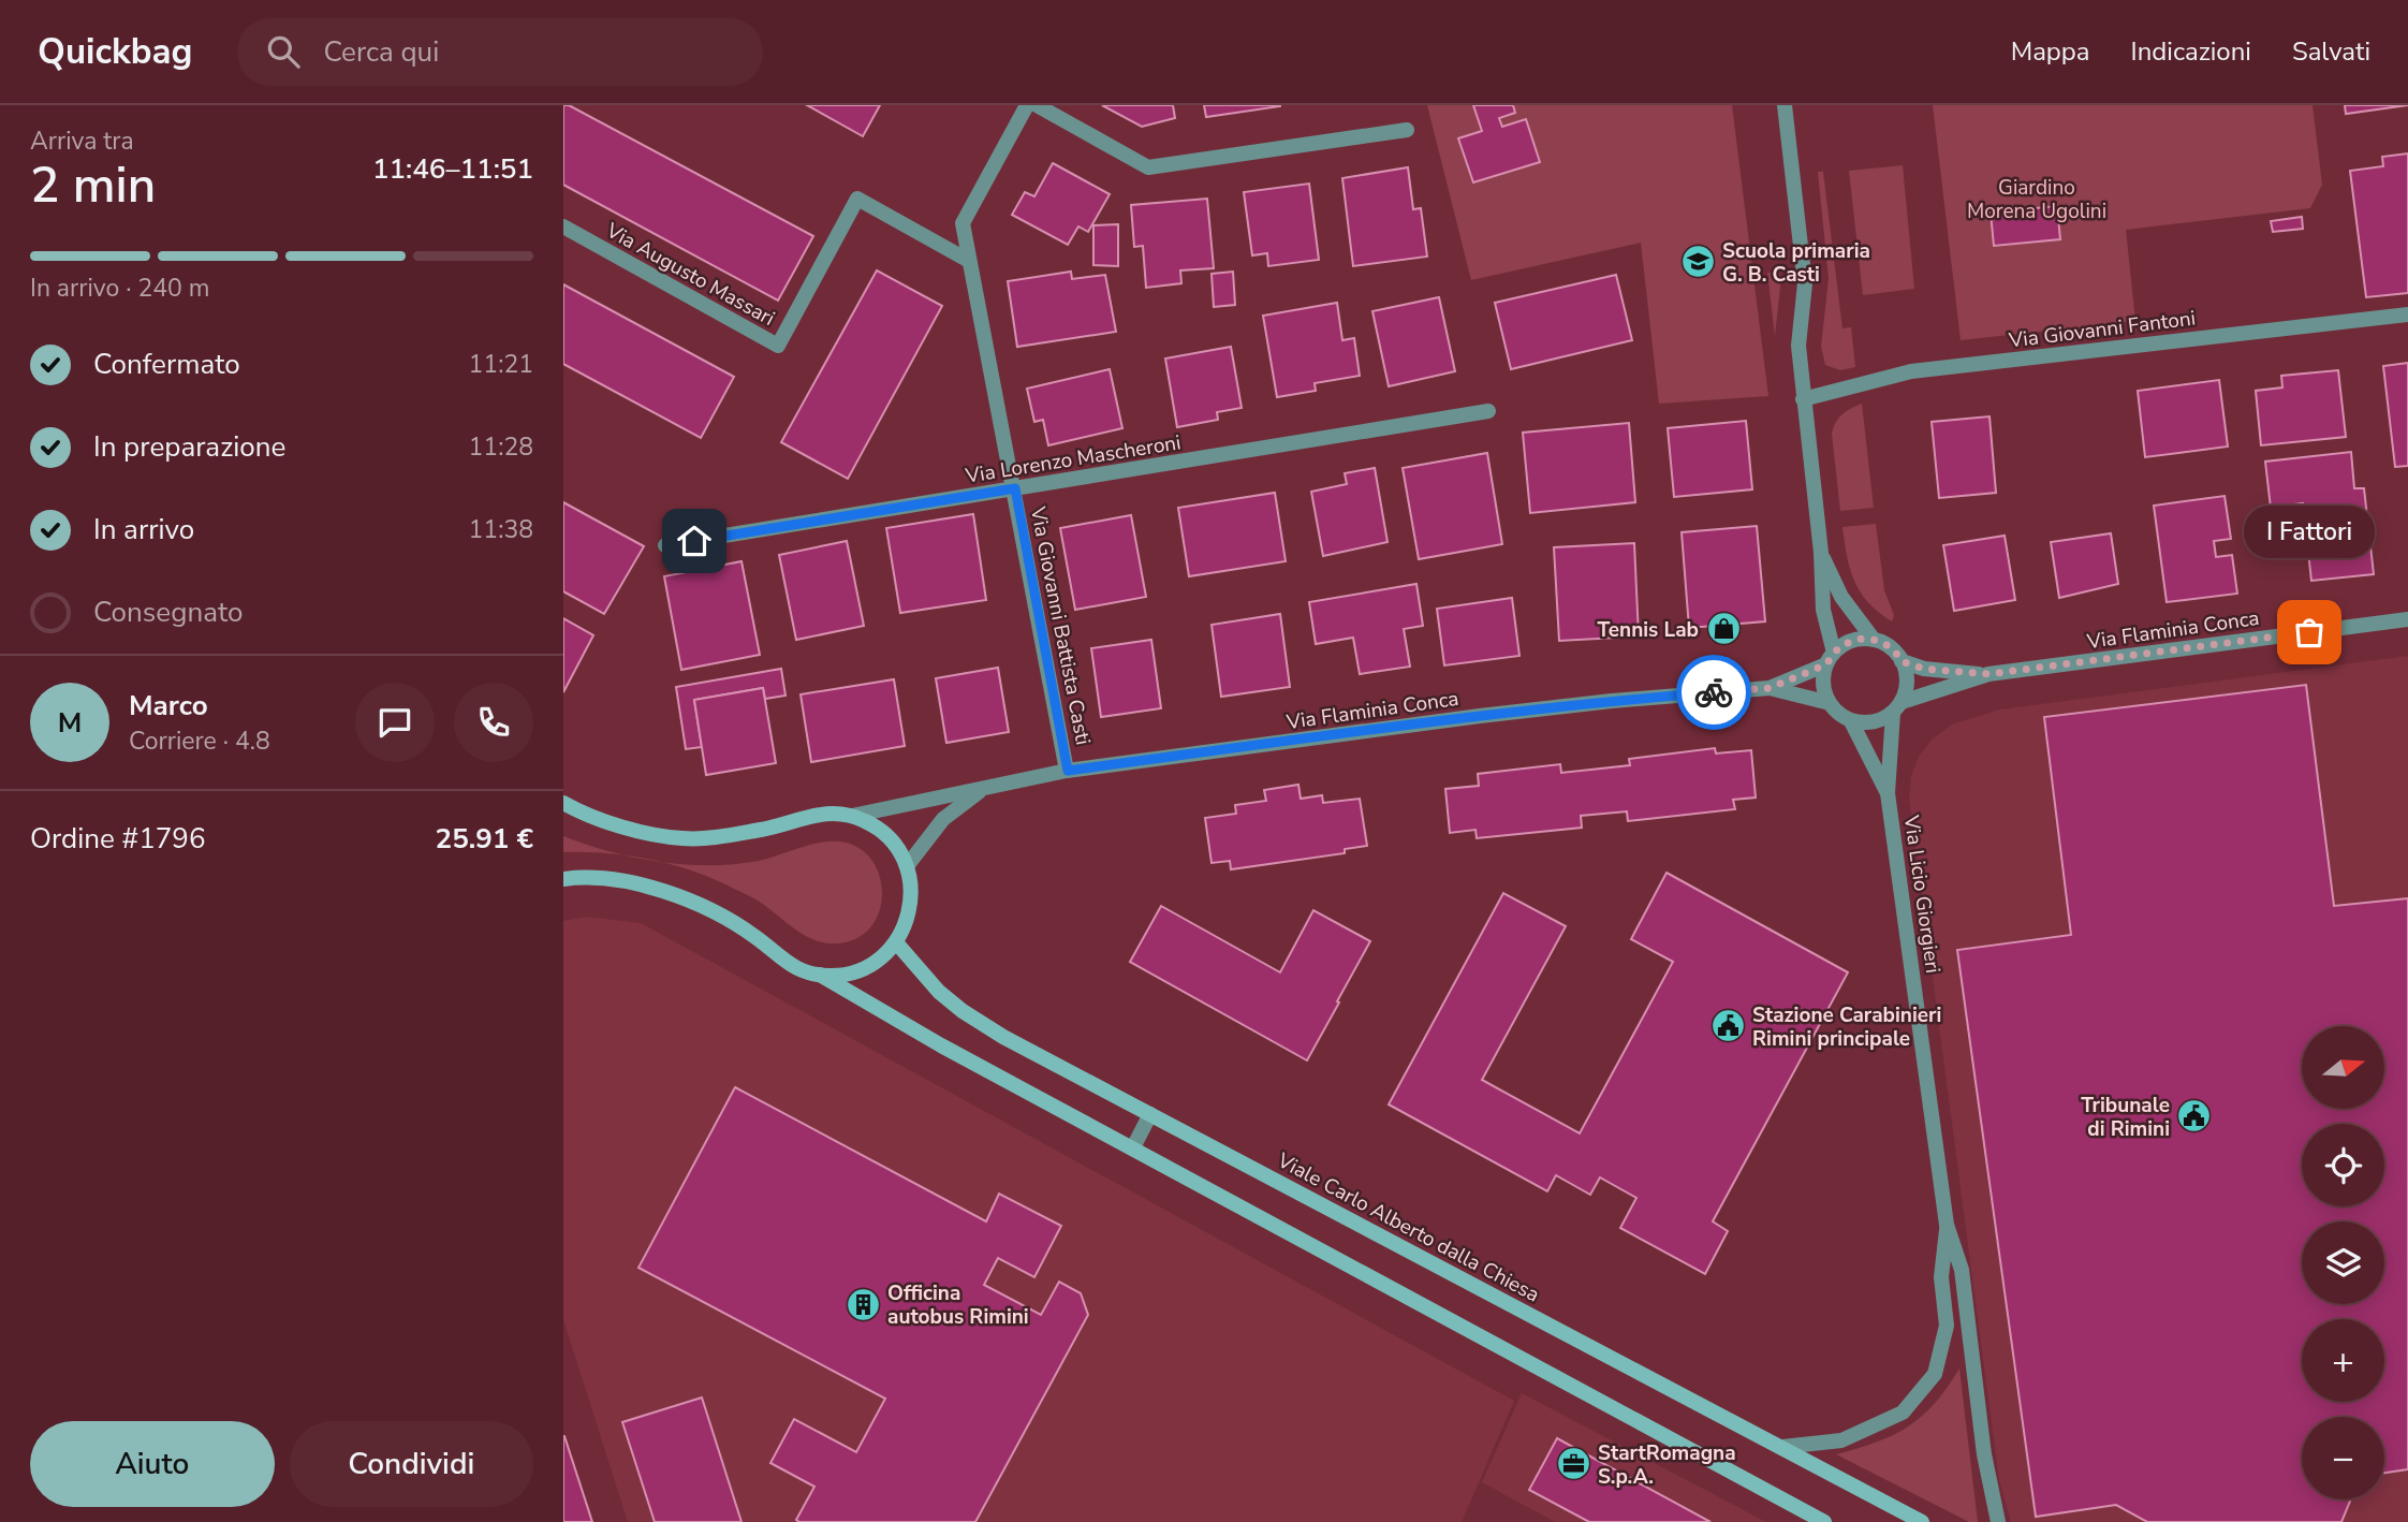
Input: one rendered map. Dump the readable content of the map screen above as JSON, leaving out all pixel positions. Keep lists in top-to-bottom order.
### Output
{
  "streets": {
    "main road": ["Viale Carlo Alberto dalla Chiesa"],
    "street": [
      "Via Augusto Massari",
      "Via Giovanni Fantoni",
      "Via Lorenzo Mascheroni",
      "Via Giovanni Battista Casti",
      "Via Flaminia Conca",
      "Via Licio Giorgieri"
    ]
  },
  "crossings": [
    ["Via Augusto Massari", "Via Giovanni Battista Casti"],
    ["Via Lorenzo Mascheroni", "Via Giovanni Battista Casti"],
    ["Via Giovanni Battista Casti", "Via Flaminia Conca"],
    ["Via Flaminia Conca", "Via Licio Giorgieri"],
    ["Via Licio Giorgieri", "Viale Carlo Alberto dalla Chiesa"]
  ],
  "parks": ["Giardino Morena Ugolini"],
  "places": {
    "school or university": ["Scuola primaria G. B. Casti"],
    "shop": ["Tennis Lab"],
    "other": ["I Fattori"],
    "public building": ["Stazione Carabinieri Rimini principale", "Tribunale di Rimini"],
    "building": ["Officina autobus Rimini"],
    "office": ["StartRomagna S.p.A."]
  },
  "north": "right",
  "page": {
    "header": "Quickbag",
    "search": "Cerca qui",
    "nav": ["Mappa", "Indicazioni", "Salvati"],
    "heading": ["2 min", "Arriva tra", "11:46–11:51"],
    "panel": [
      "Marco",
      "Corriere · 4.8",
      "Ordine #1796",
      "25.91 €"
    ],
    "bar": "In arrivo · 240 m",
    "list": [
      ["Confermato", "11:21"],
      ["In preparazione", "11:28"],
      ["In arrivo", "11:38"],
      "Consegnato"
    ],
    "bubble": "I Fattori",
    "round": "M",
    "map_buttons": ["+", "−"],
    "buttons": ["Aiuto", "Condividi"]
  }
}
